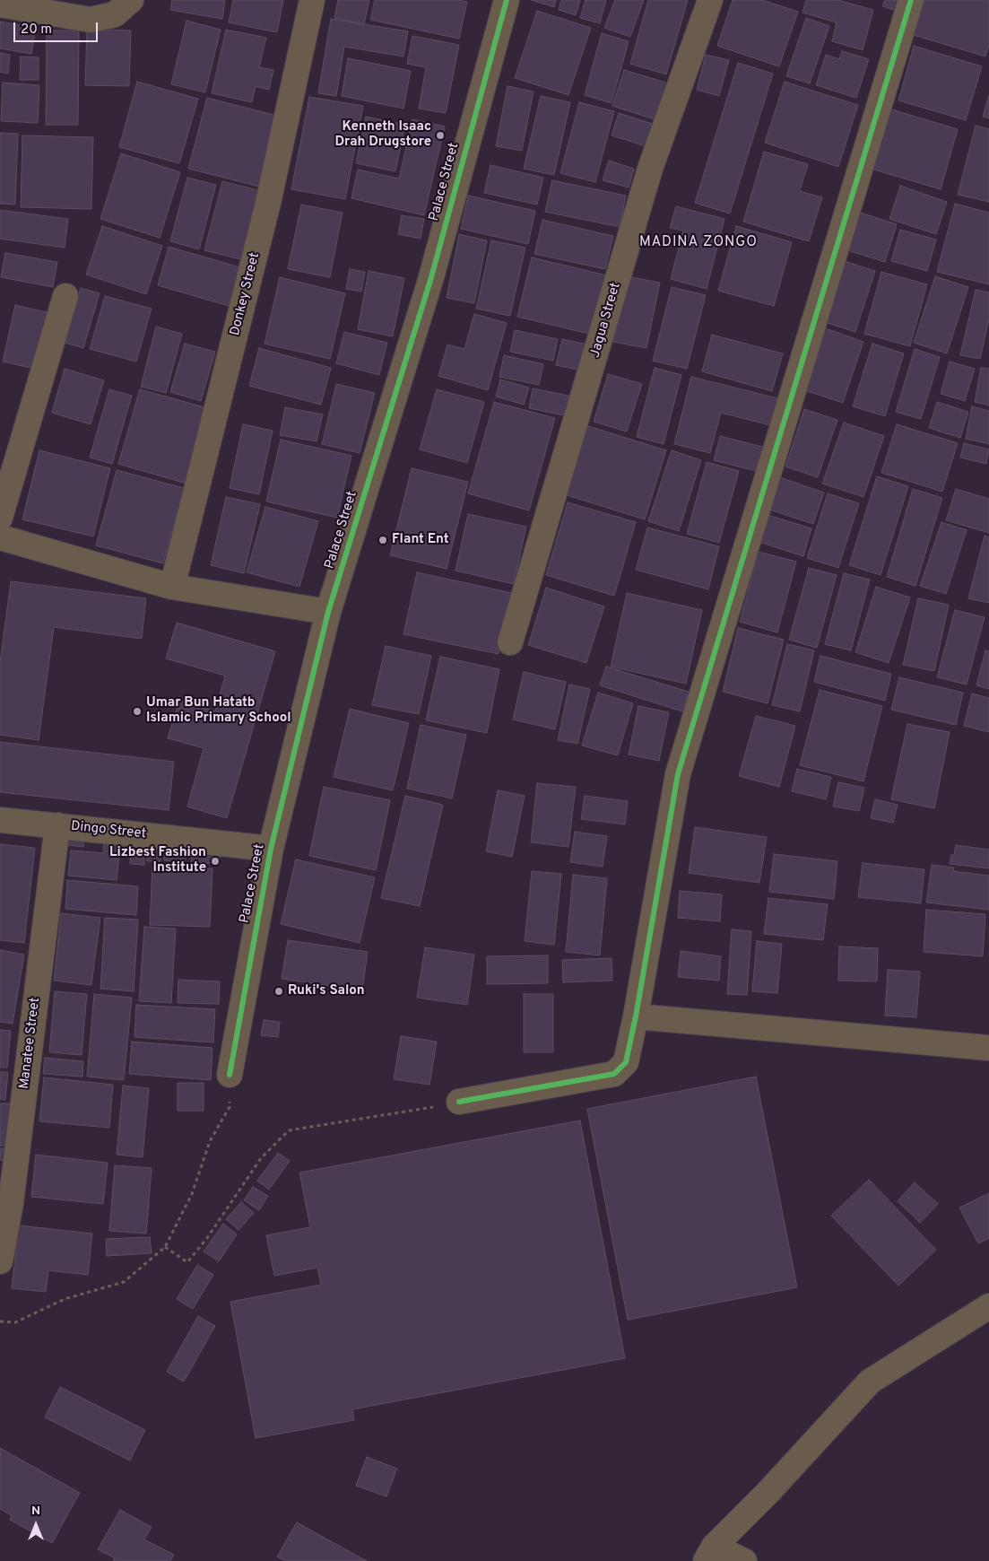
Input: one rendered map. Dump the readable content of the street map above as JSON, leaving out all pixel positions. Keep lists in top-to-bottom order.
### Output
{
  "streets": {
    "street": [
      "Palace Street",
      "Donkey Street",
      "Jagua Street",
      "Dingo Street",
      "Manatee Street"
    ]
  },
  "crossings": [
    ["Palace Street", "Dingo Street"],
    ["Dingo Street", "Manatee Street"]
  ],
  "districts": ["MADINA ZONGO"],
  "places": [
    "Kenneth Isaac Drah Drugstore",
    "Flant Ent",
    "Umar Bun Hatatb Islamic Primary School",
    "Lizbest Fashion Institute",
    "Ruki's Salon"
  ],
  "scale_bar": "20 m",
  "north": "top"
}
